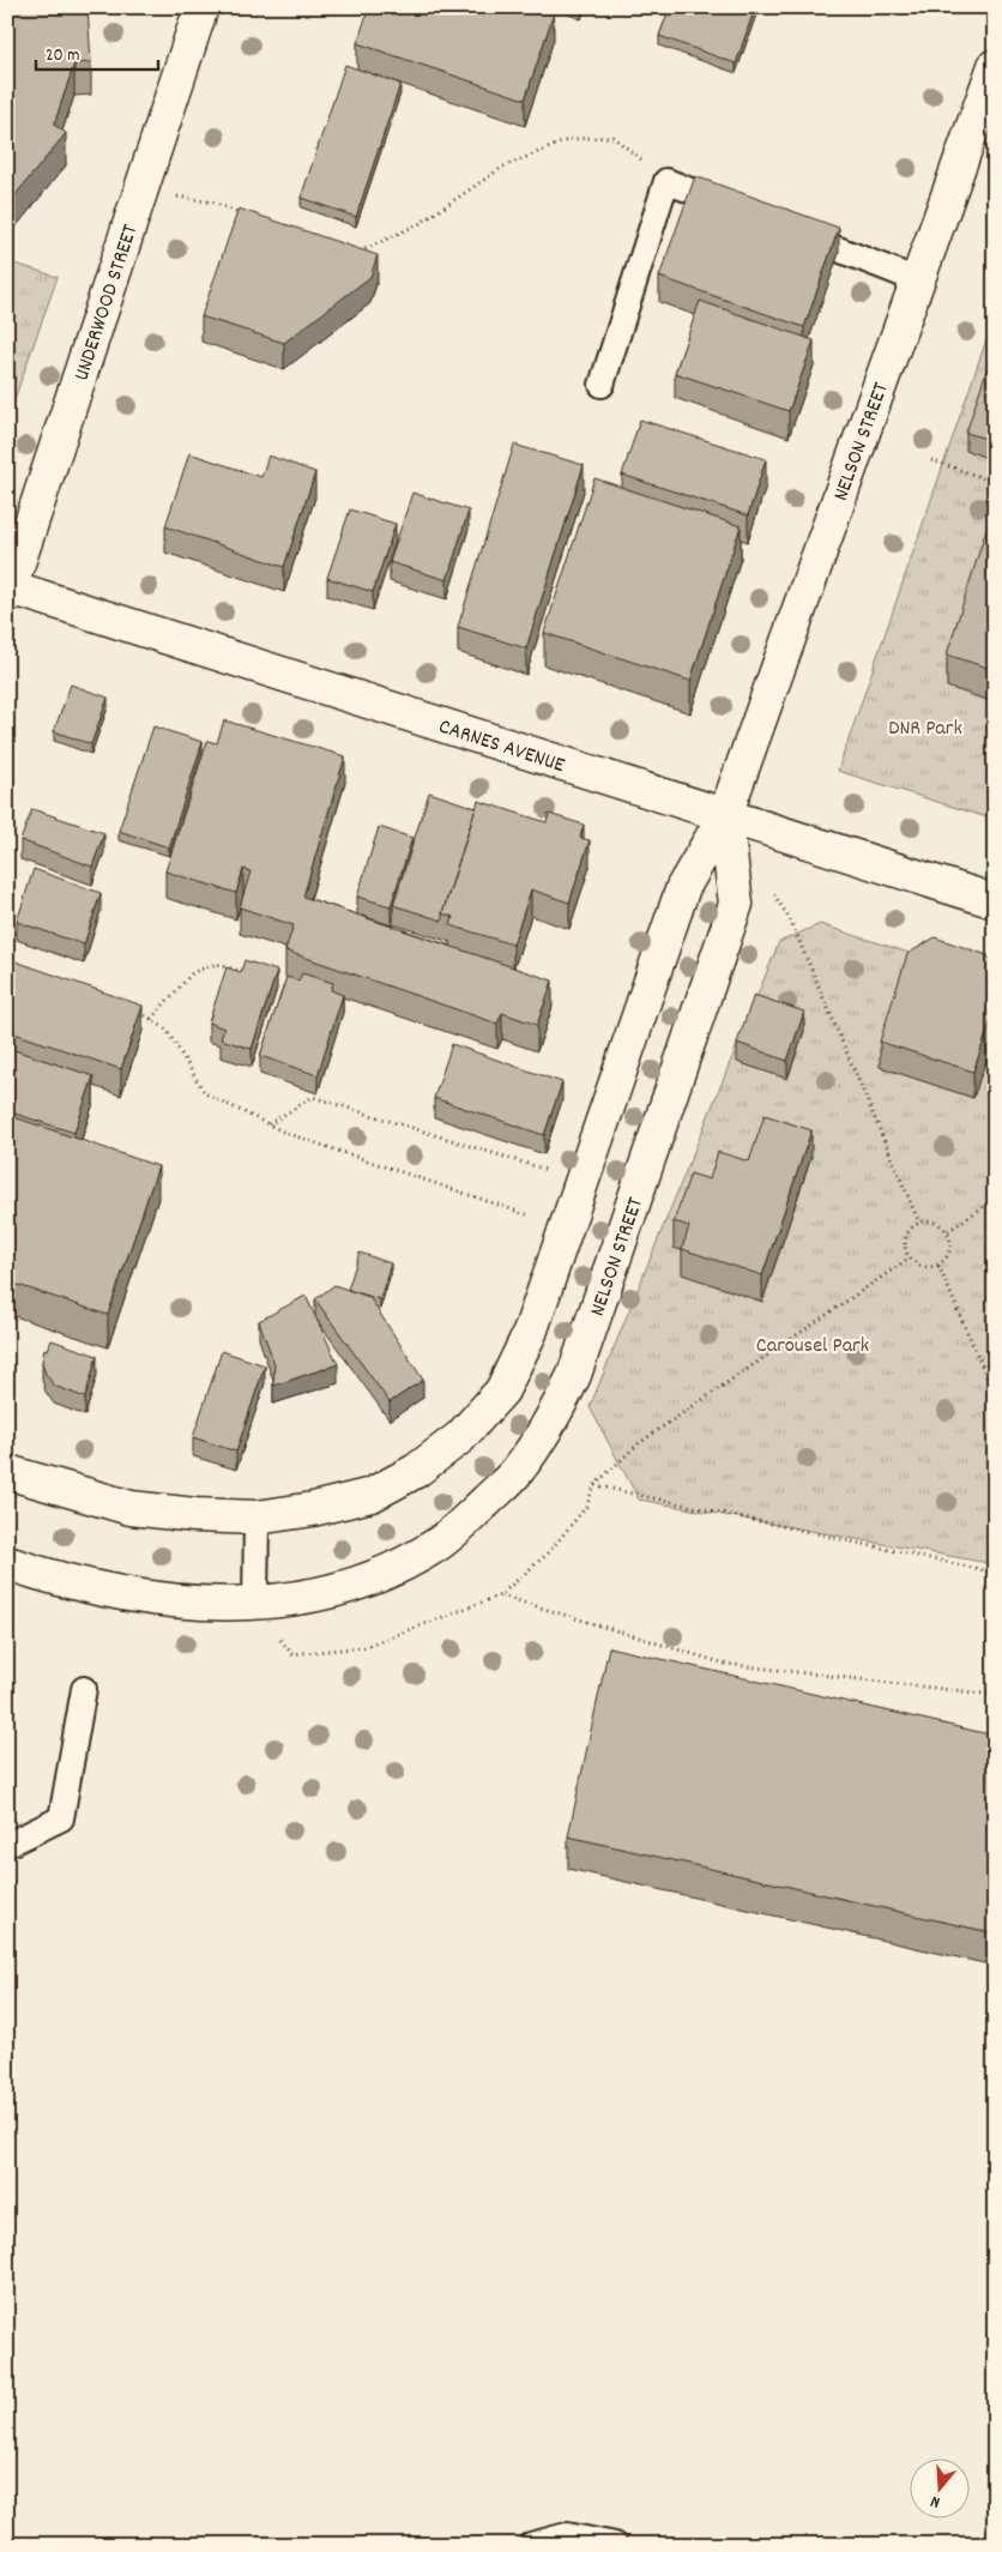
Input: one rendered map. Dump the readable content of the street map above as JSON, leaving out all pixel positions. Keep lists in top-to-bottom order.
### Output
{
  "streets": {
    "street": ["UNDERWOOD STREET", "NELSON STREET", "CARNES AVENUE"]
  },
  "crossings": [
    ["UNDERWOOD STREET", "CARNES AVENUE"],
    ["NELSON STREET", "CARNES AVENUE"]
  ],
  "parks": ["DNR Park", "Carousel Park"],
  "scale_bar": "20 m",
  "north": "bottom"
}
